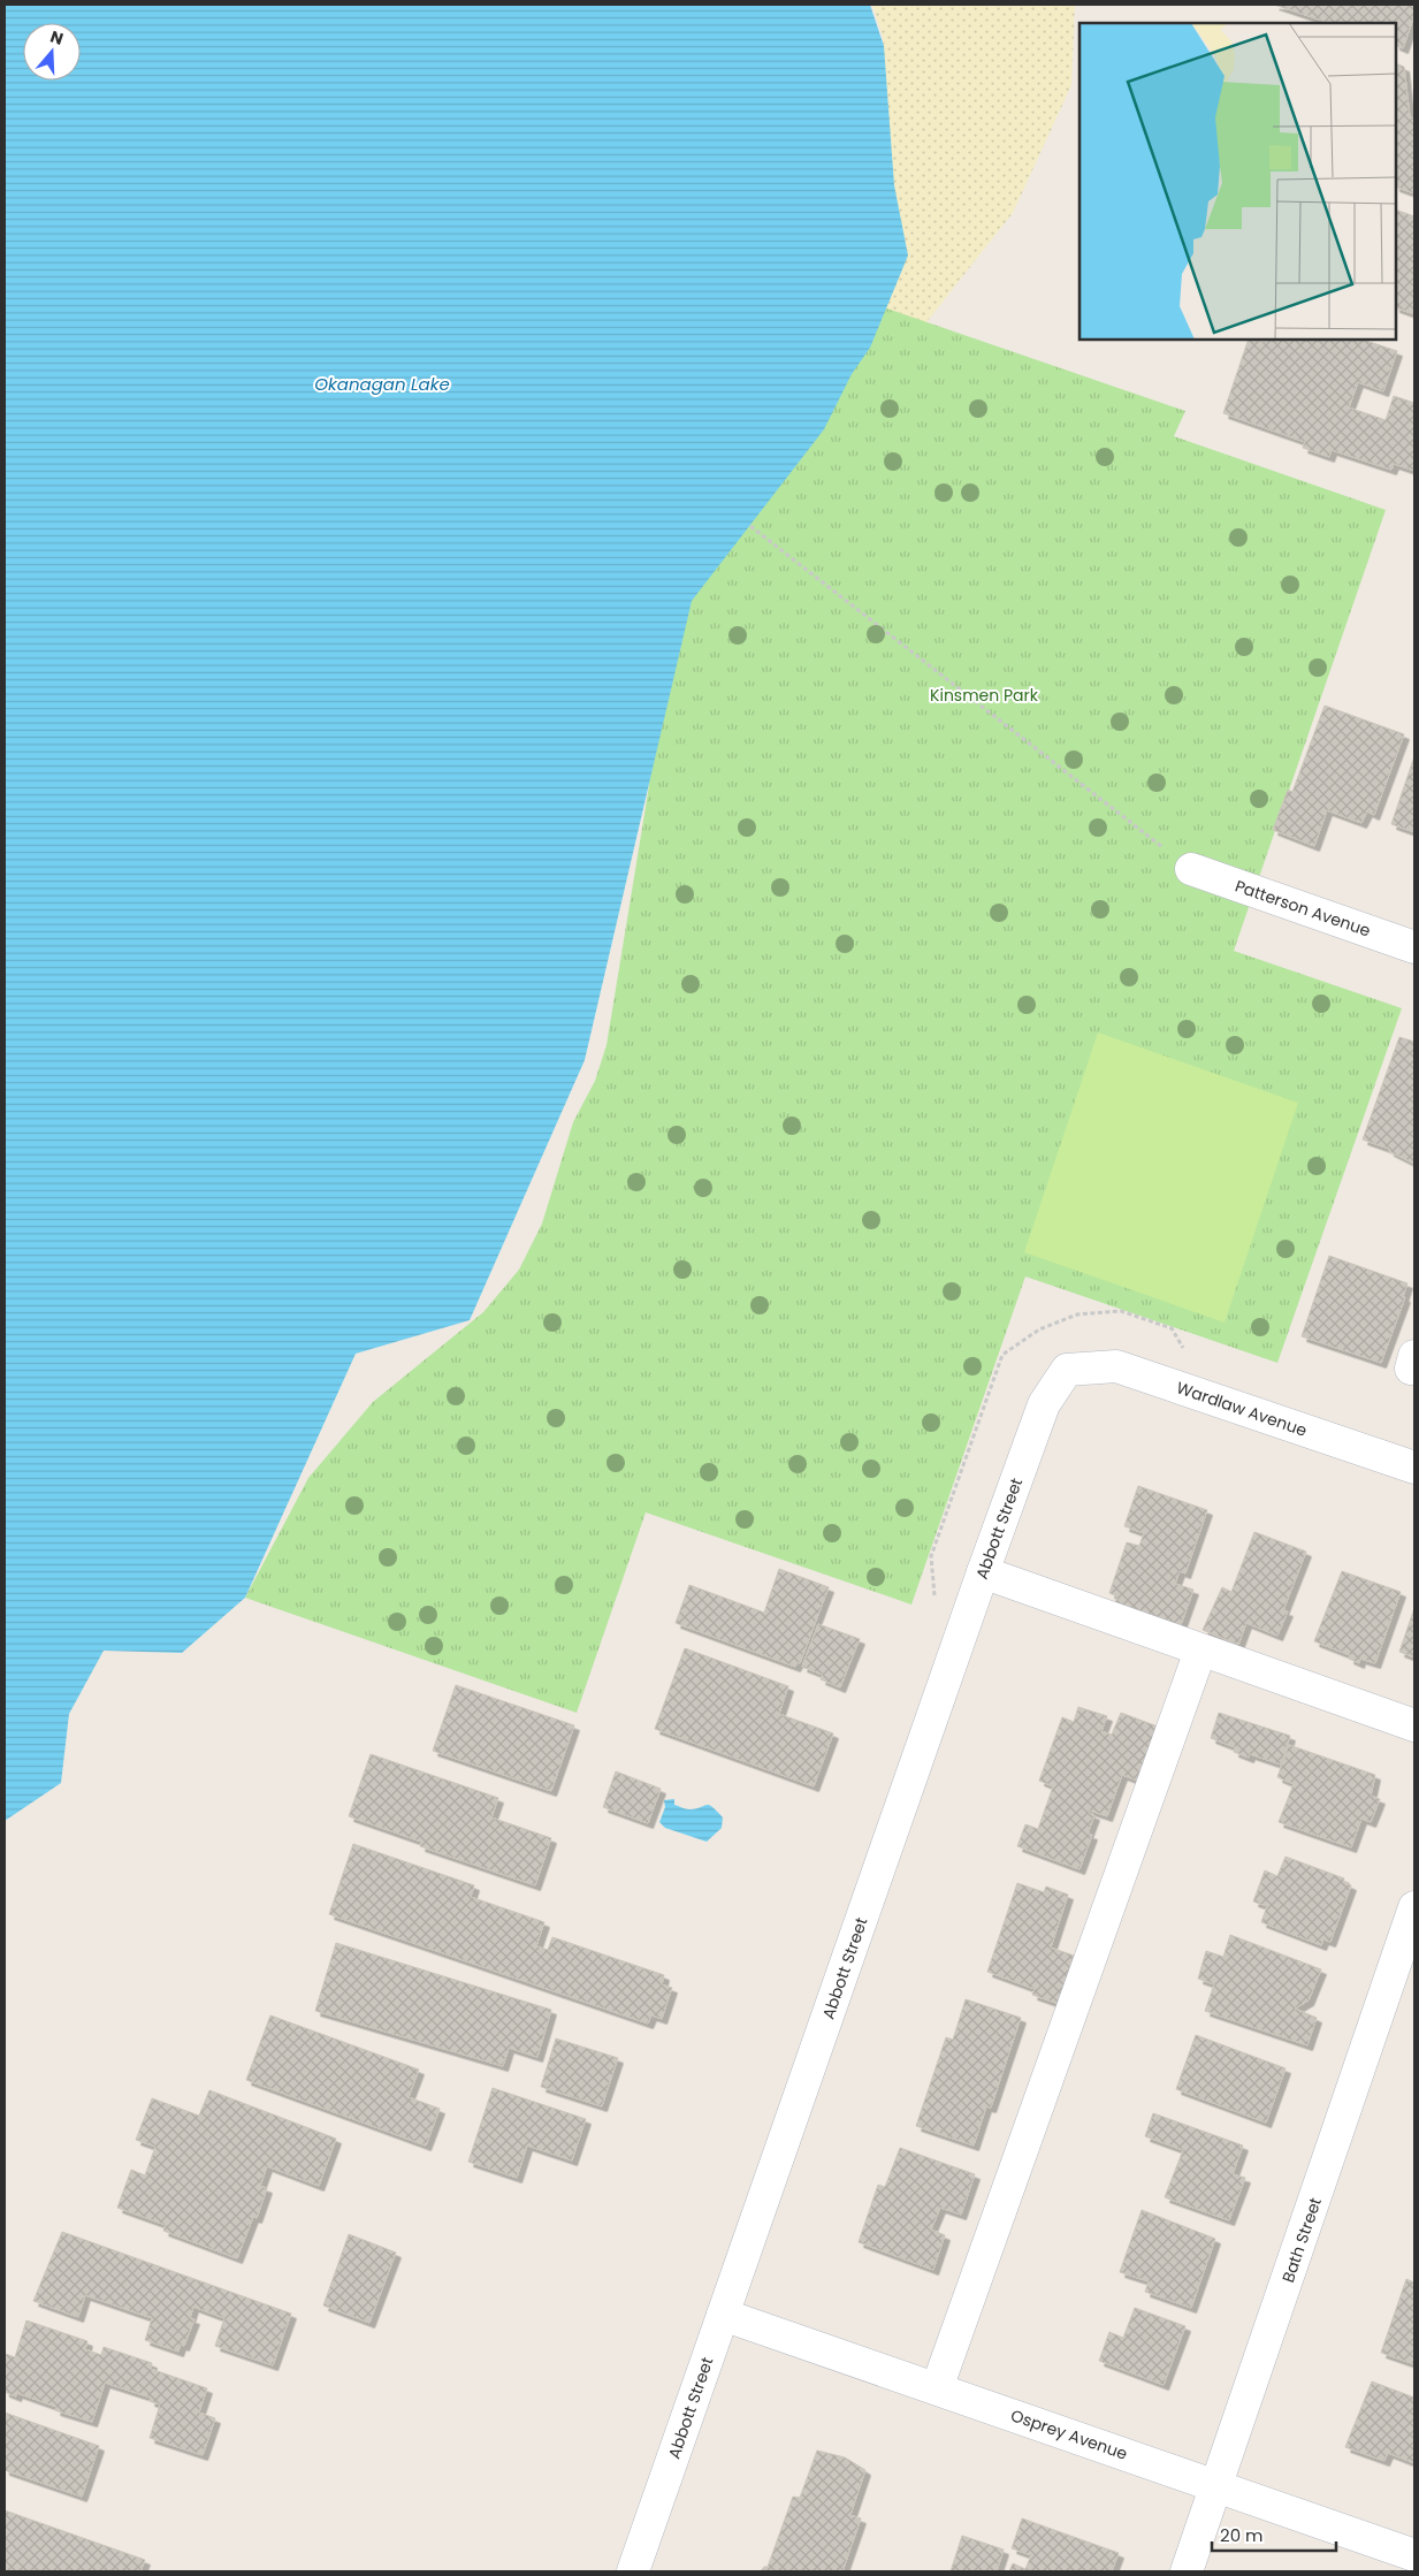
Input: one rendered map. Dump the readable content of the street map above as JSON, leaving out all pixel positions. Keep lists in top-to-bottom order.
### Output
{
  "streets": {
    "street": [
      "Patterson Avenue",
      "Wardlaw Avenue",
      "Abbott Street",
      "Bath Street",
      "Osprey Avenue"
    ]
  },
  "crossings": [
    ["Wardlaw Avenue", "Abbott Street"],
    ["Abbott Street", "Osprey Avenue"],
    ["Bath Street", "Osprey Avenue"]
  ],
  "water": ["Okanagan Lake"],
  "parks": ["Kinsmen Park"],
  "scale_bar": "20 m",
  "north": "top"
}
